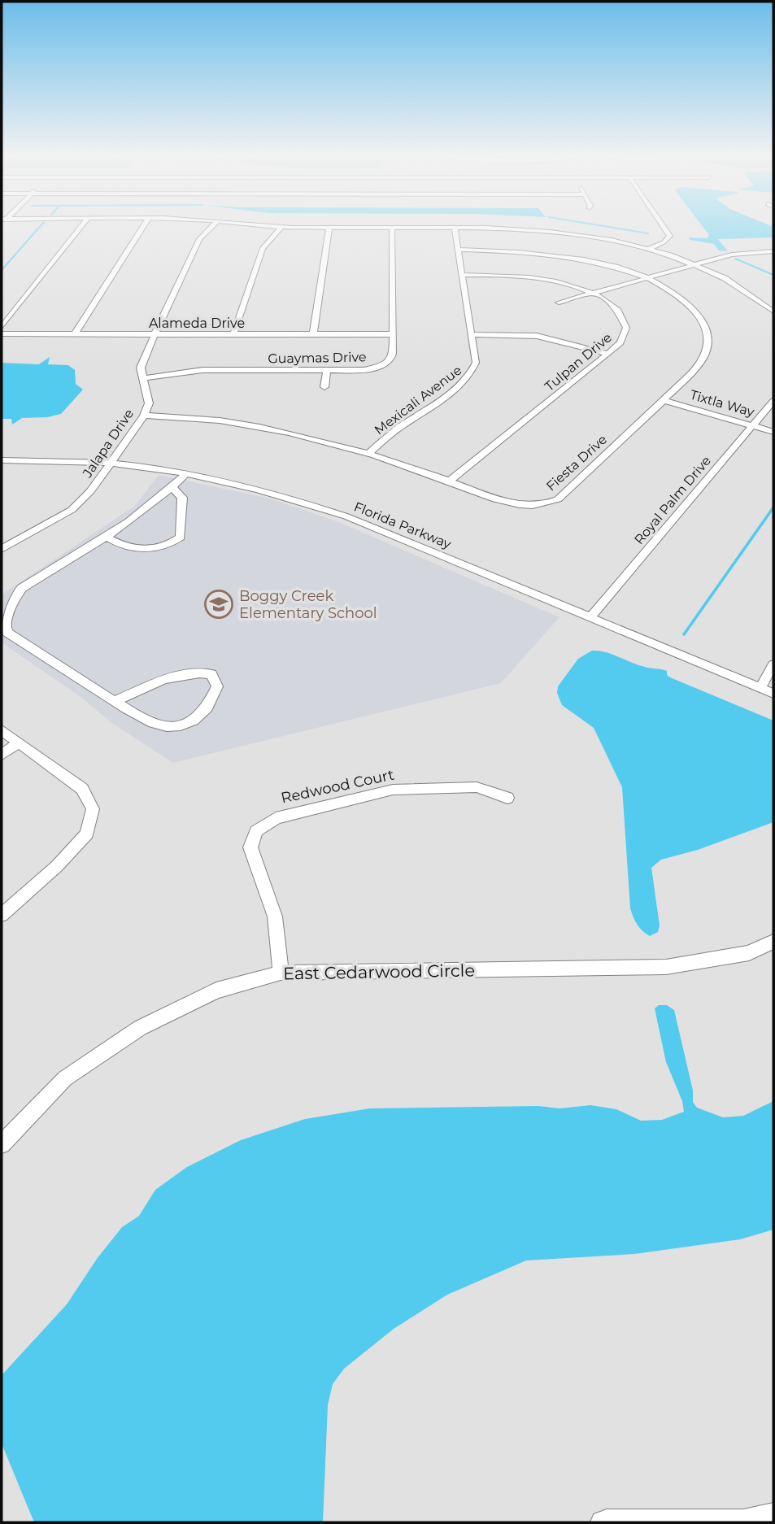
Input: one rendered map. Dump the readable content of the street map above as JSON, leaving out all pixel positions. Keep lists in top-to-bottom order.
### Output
{
  "streets": {
    "street": [
      "Alameda Drive",
      "Guaymas Drive",
      "Tulpan Drive",
      "Mexicali Avenue",
      "Tixtla Way",
      "Jalapa Drive",
      "Fiesta Drive",
      "Royal Palm Drive",
      "Florida Parkway",
      "Redwood Court",
      "East Cedarwood Circle"
    ]
  },
  "crossings": [
    ["Alameda Drive", "Guaymas Drive"],
    ["Alameda Drive", "Jalapa Drive"],
    ["Guaymas Drive", "Jalapa Drive"],
    ["Tulpan Drive", "Mexicali Avenue"],
    ["Tulpan Drive", "Fiesta Drive"],
    ["Mexicali Avenue", "Fiesta Drive"],
    ["Tixtla Way", "Fiesta Drive"],
    ["Tixtla Way", "Royal Palm Drive"],
    ["Jalapa Drive", "Fiesta Drive"],
    ["Jalapa Drive", "Florida Parkway"],
    ["Royal Palm Drive", "Florida Parkway"],
    ["Redwood Court", "East Cedarwood Circle"]
  ],
  "places": {
    "school or university": ["Boggy Creek Elementary School"]
  }
}
